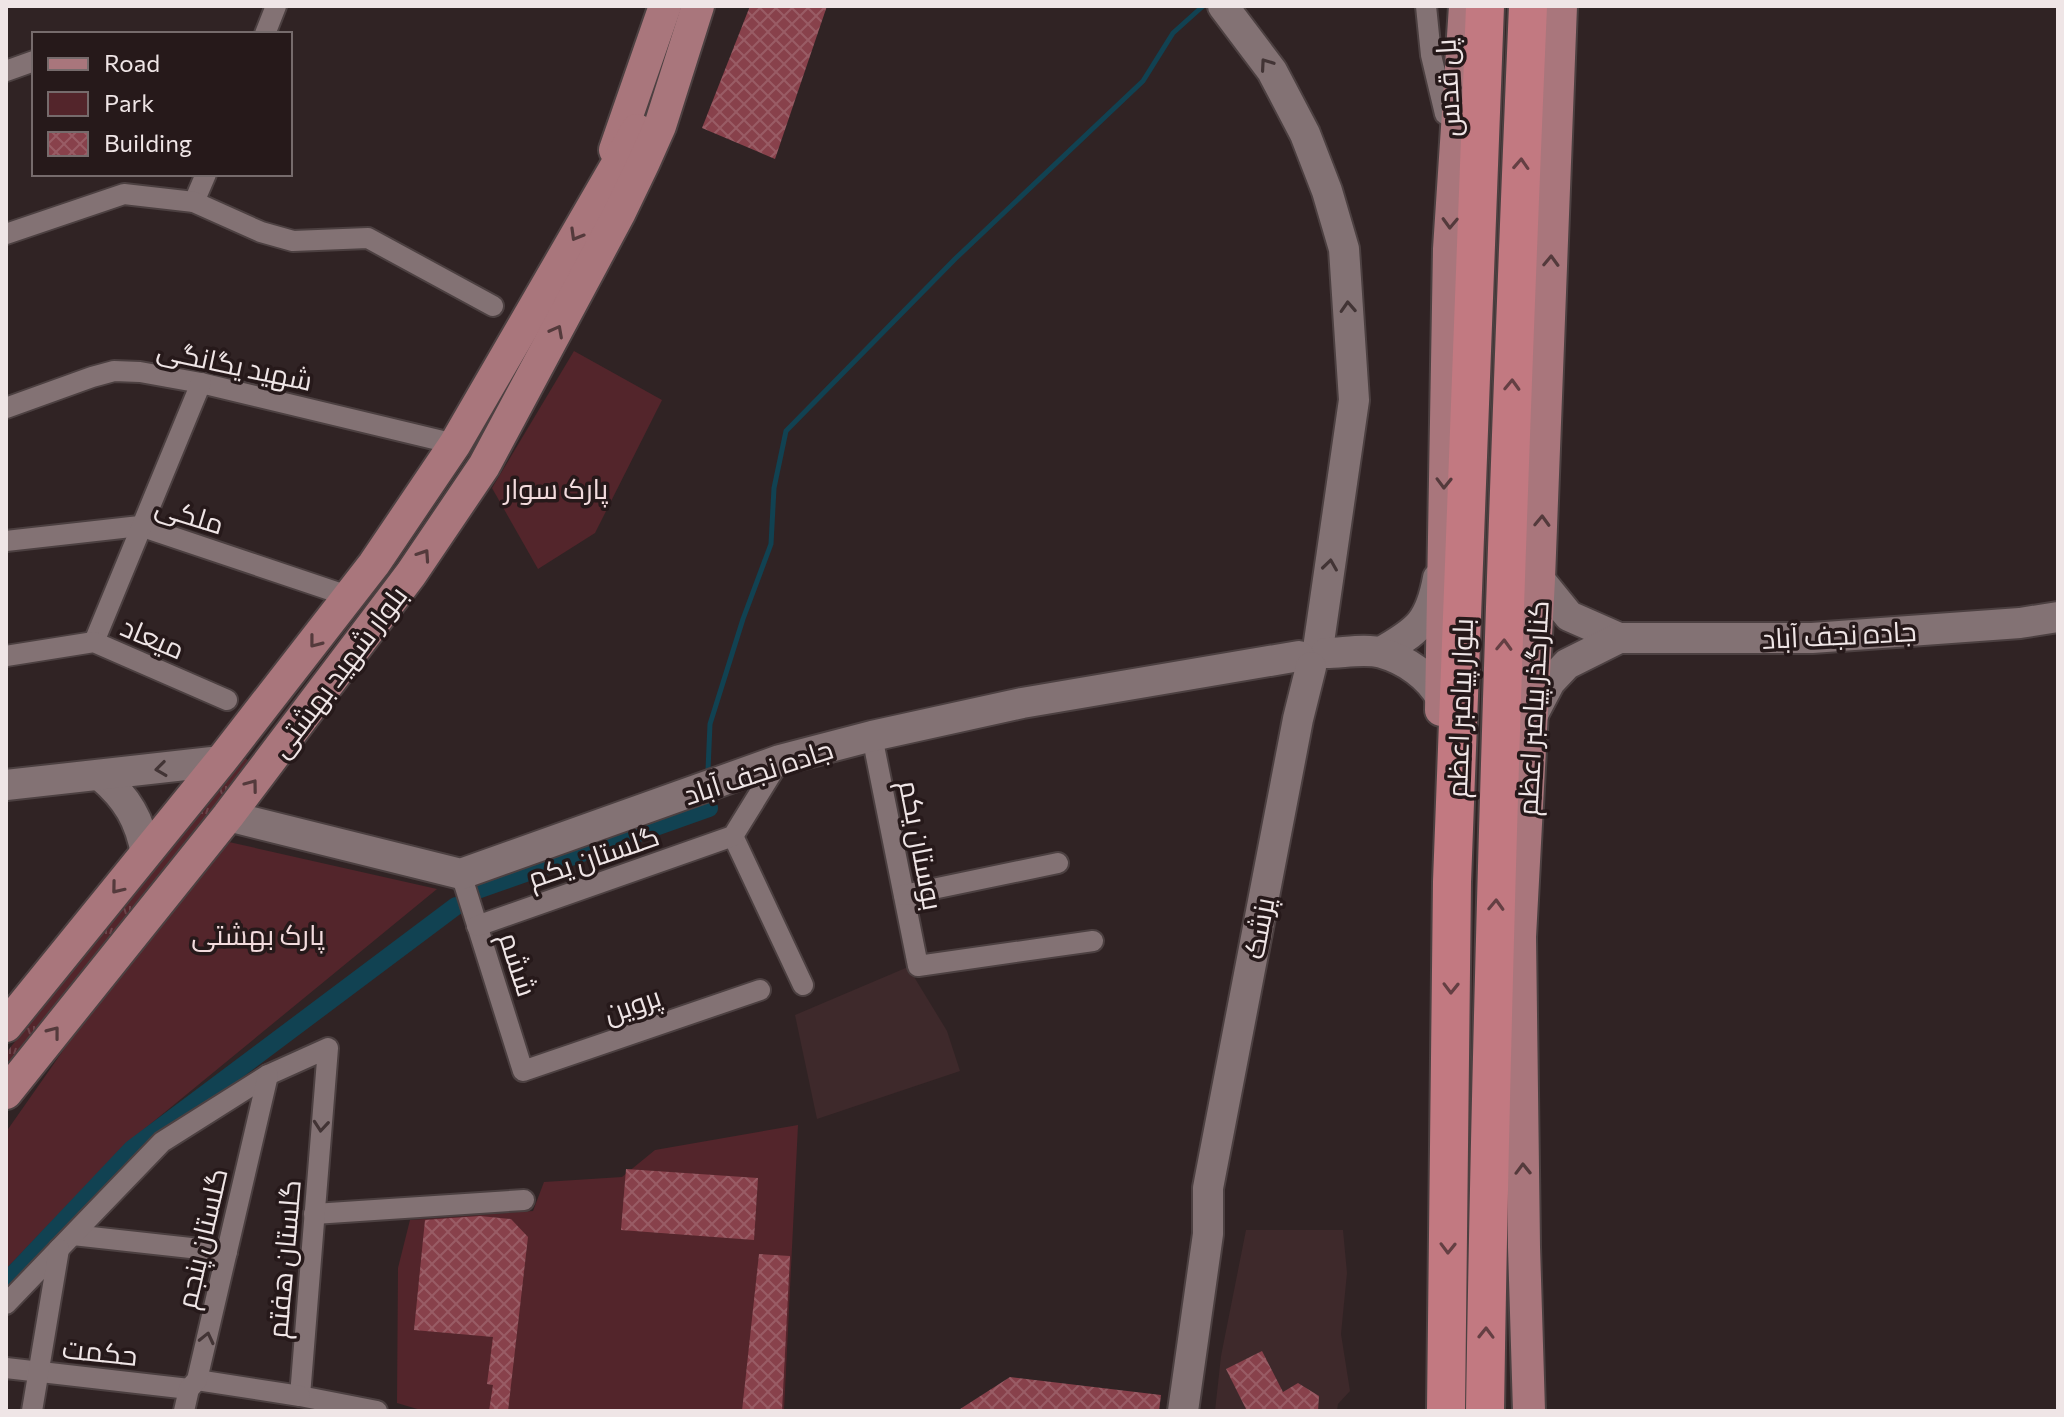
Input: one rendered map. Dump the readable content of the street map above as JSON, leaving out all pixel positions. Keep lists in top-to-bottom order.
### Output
{
  "streets": {
    "highway": ["بلوار پیامبر اعظم"],
    "main road": ["پل قدس", "بلوار شهید بهشتی", "کنارگذر پیامبر اعظم"],
    "street": [
      "شهید یگانگی",
      "ملکی",
      "جاده نجف آباد",
      "میعاد",
      "بوستان یکم",
      "گلستان یکم",
      "پزشک",
      "ششم",
      "پروین",
      "گلستان پنجم",
      "گلستان هفتم",
      "حکمت"
    ]
  },
  "crossings": [
    ["شهید یگانگی", "بلوار شهید بهشتی"],
    ["ملکی", "بلوار شهید بهشتی"],
    ["جاده نجف آباد", "بوستان یکم"],
    ["جاده نجف آباد", "پزشک"],
    ["جاده نجف آباد", "ششم"],
    ["گلستان یکم", "ششم"],
    ["ششم", "پروین"],
    ["گلستان پنجم", "گلستان هفتم"],
    ["گلستان پنجم", "حکمت"],
    ["گلستان هفتم", "حکمت"]
  ],
  "one_way": ["پزشک"],
  "parks": ["پارک سوار", "پارک بهشتی"],
  "legend": ["Road", "Park", "Building"]
}
